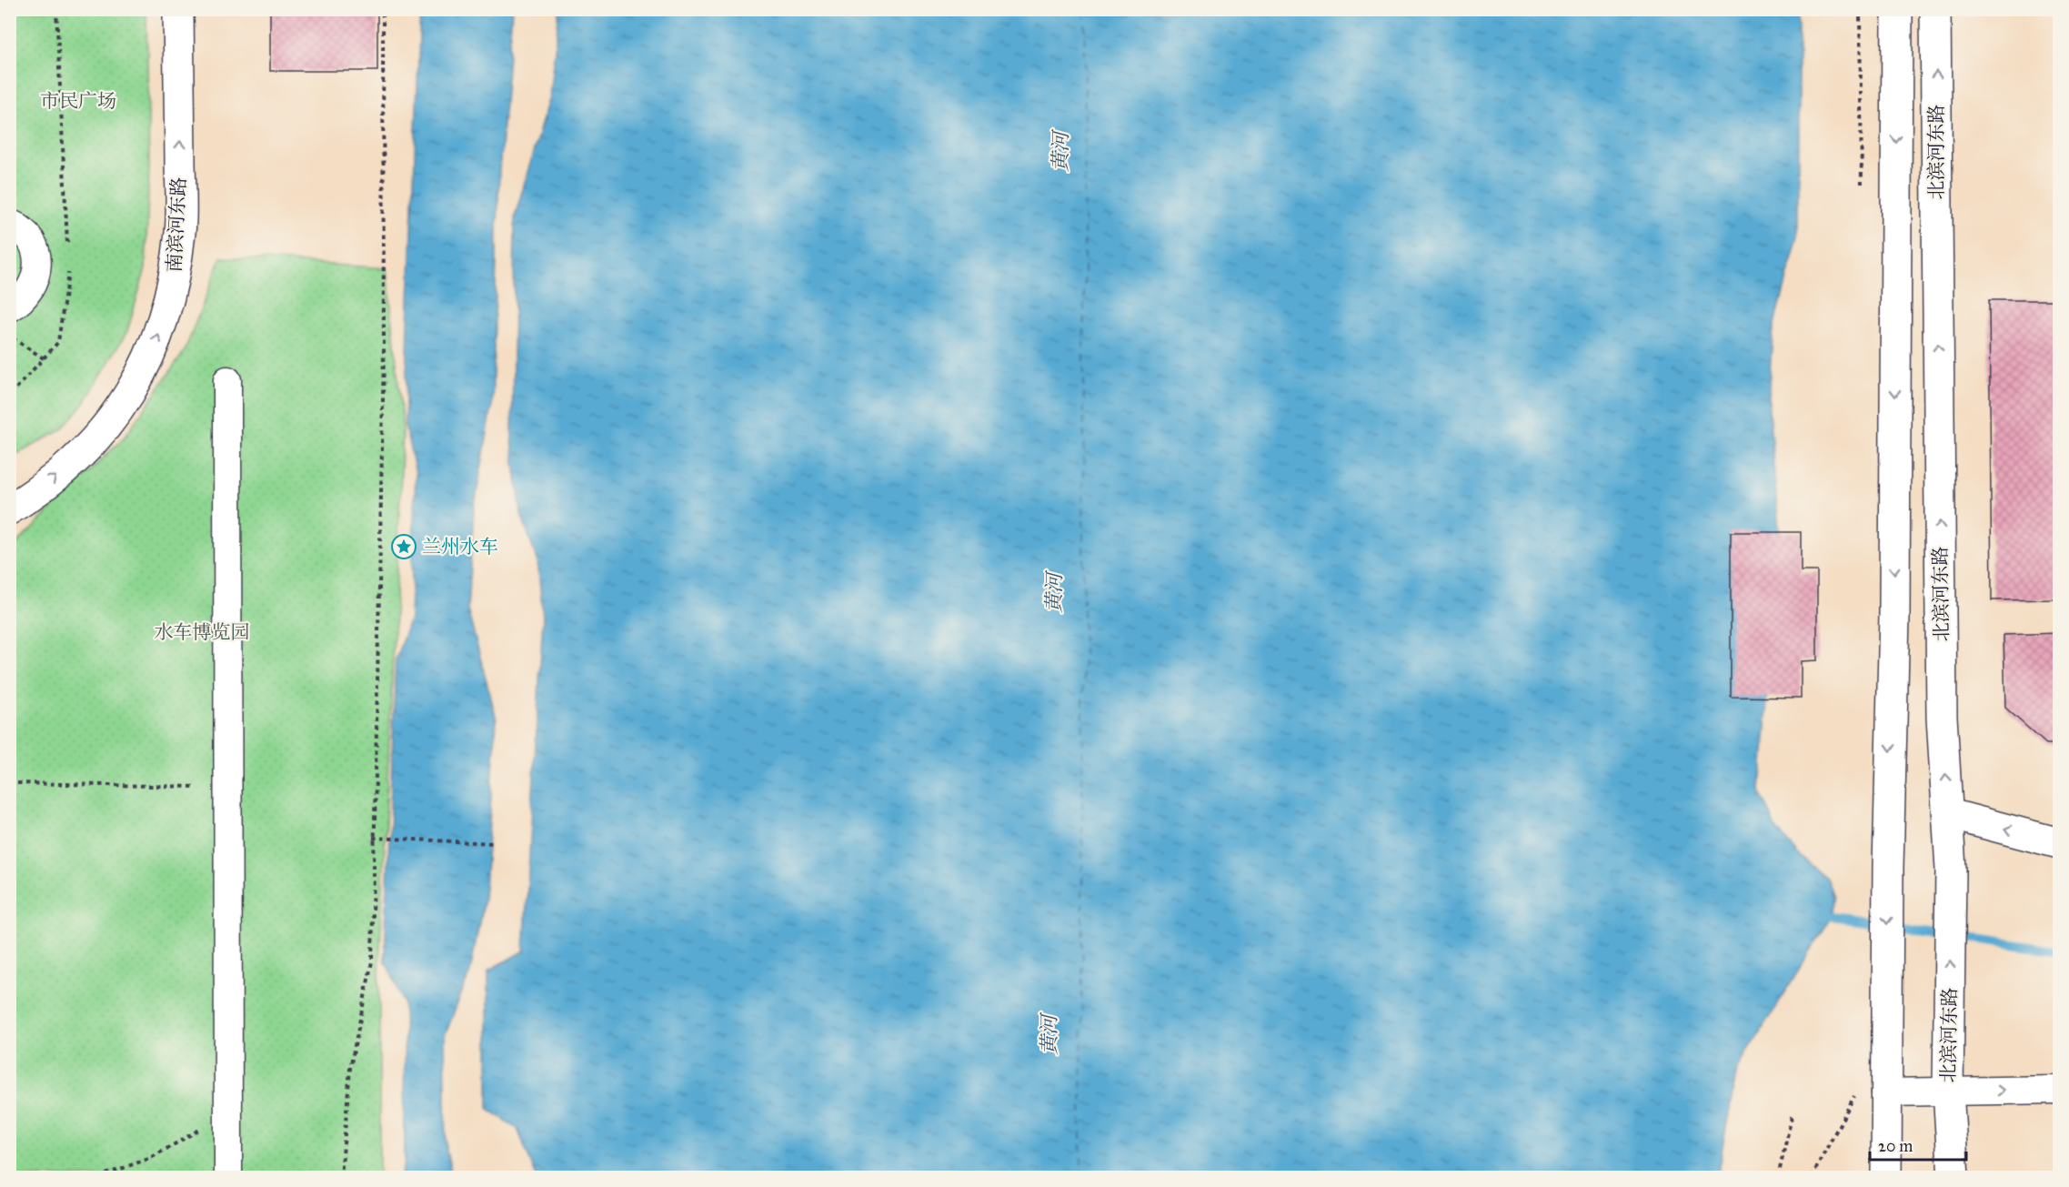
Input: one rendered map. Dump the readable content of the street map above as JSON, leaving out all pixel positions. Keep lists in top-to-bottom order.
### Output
{
  "streets": {
    "main road": ["北滨河东路", "南滨河东路"]
  },
  "one_way": ["南滨河东路"],
  "water": ["黄河"],
  "parks": ["市民广场", "水车博览园"],
  "places": {
    "place": ["兰州水车"]
  },
  "scale_bar": "20 m"
}
